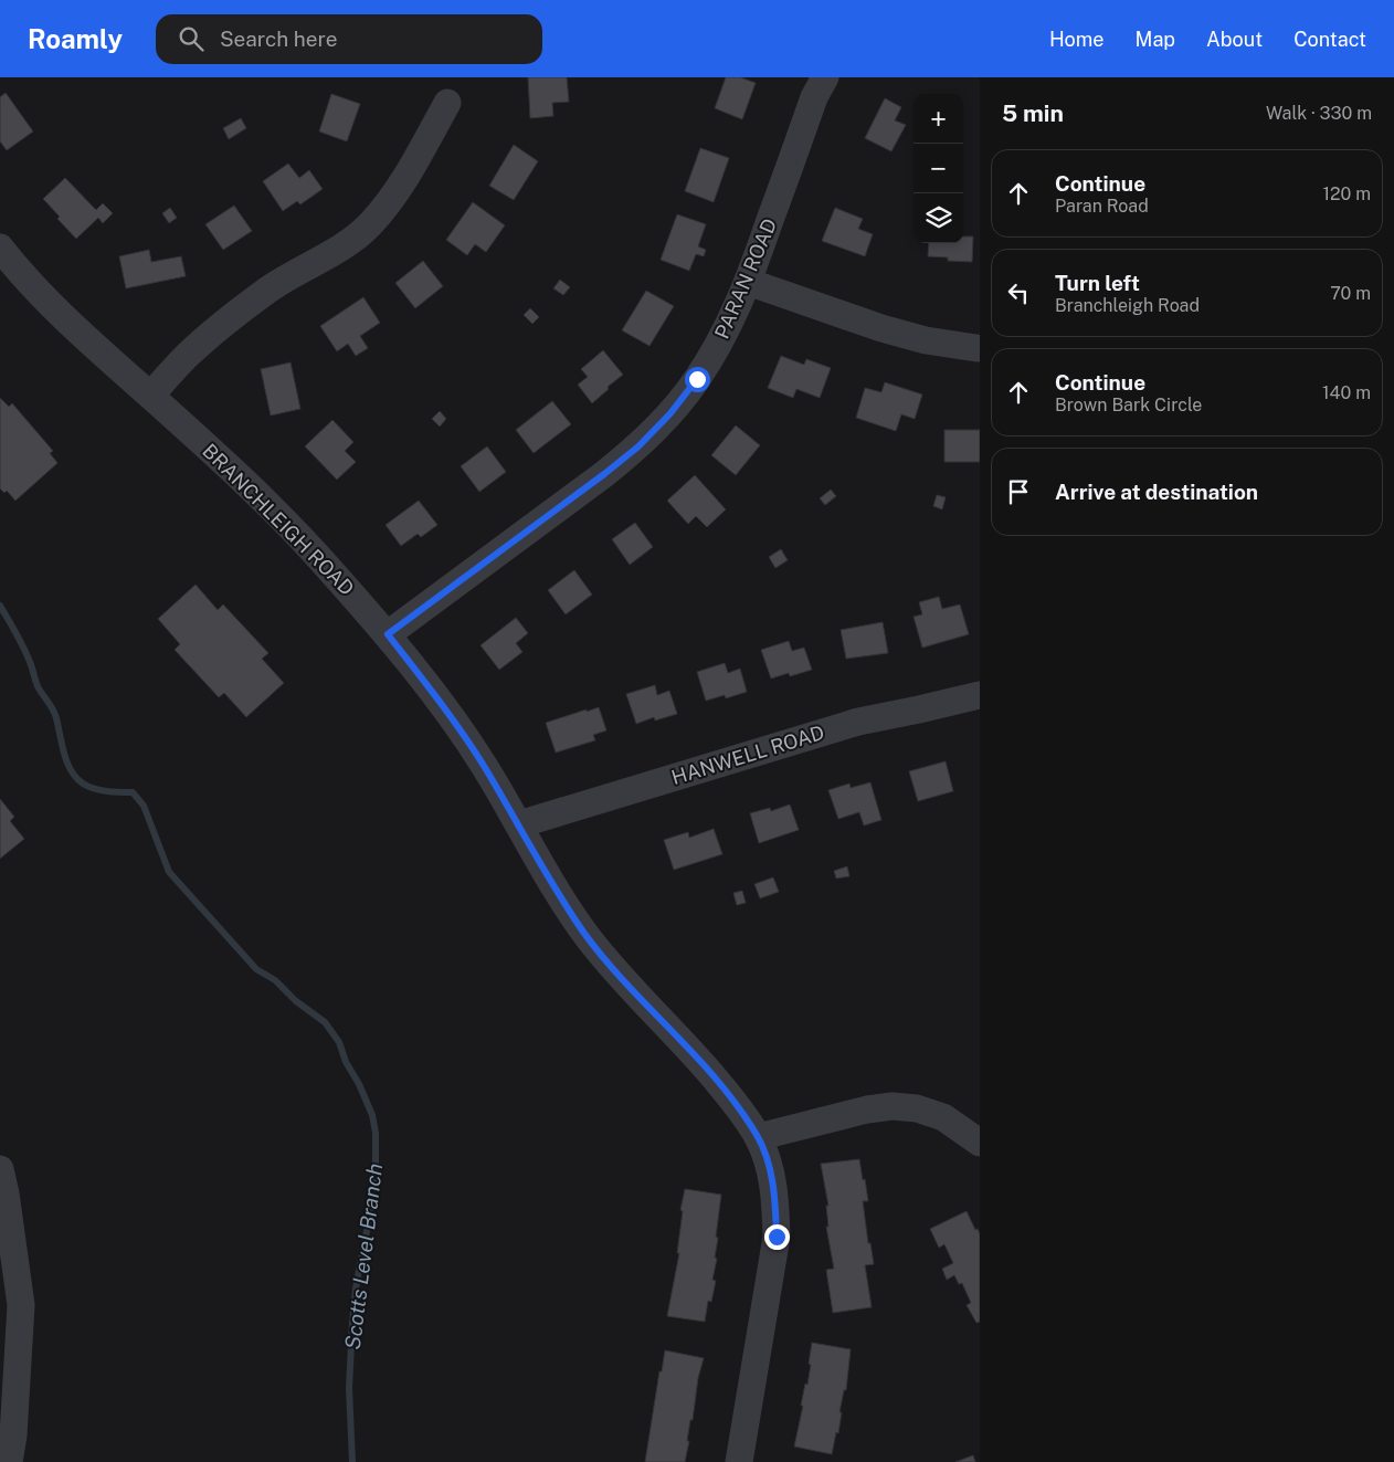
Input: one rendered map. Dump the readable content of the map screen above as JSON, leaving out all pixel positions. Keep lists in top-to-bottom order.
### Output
{
  "streets": {
    "street": ["PARAN ROAD", "BRANCHLEIGH ROAD", "HANWELL ROAD"]
  },
  "crossings": [
    ["PARAN ROAD", "BRANCHLEIGH ROAD"],
    ["BRANCHLEIGH ROAD", "HANWELL ROAD"]
  ],
  "water": ["Scotts Level Branch"],
  "page": {
    "header": "Roamly",
    "search": "Search here",
    "nav": [
      "Home",
      "Map",
      "About",
      "Contact"
    ],
    "heading": ["5 min", "Walk · 330 m"],
    "map_buttons": ["+", "−"],
    "list": [
      ["Continue", "Paran Road", "120 m"],
      ["Turn left", "Branchleigh Road", "70 m"],
      ["Continue", "Brown Bark Circle", "140 m"],
      "Arrive at destination"
    ]
  }
}
